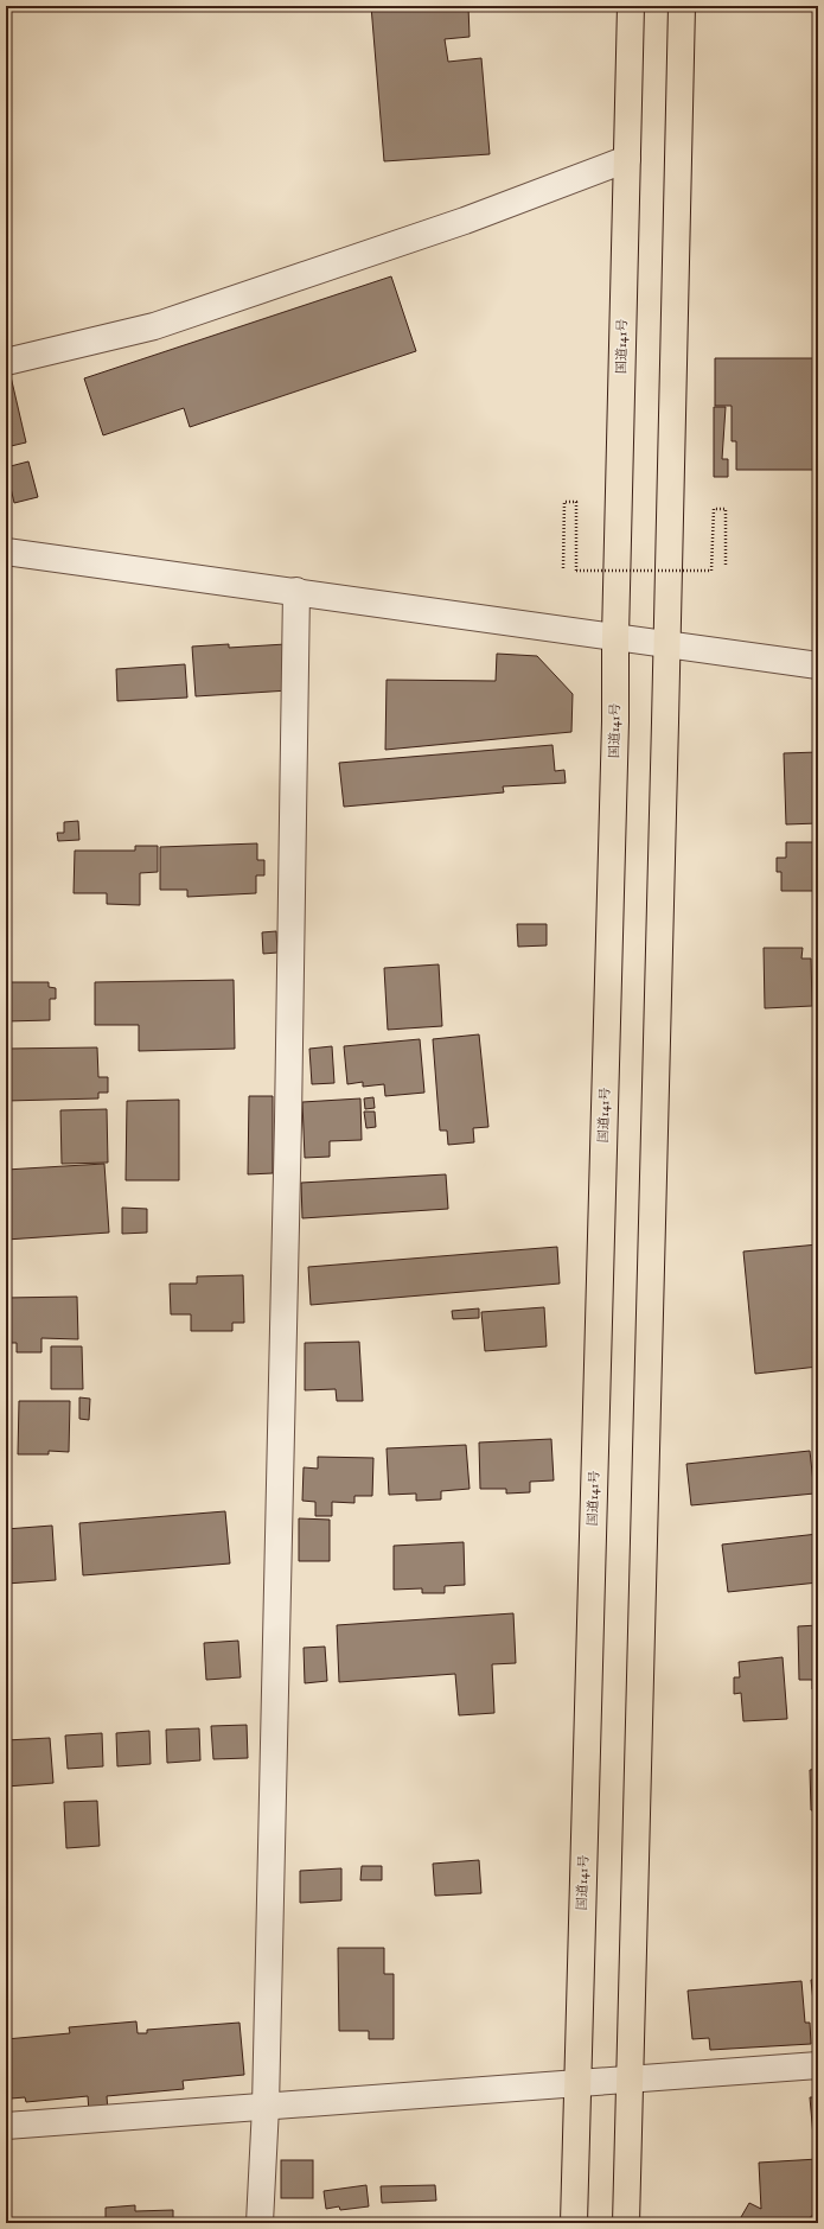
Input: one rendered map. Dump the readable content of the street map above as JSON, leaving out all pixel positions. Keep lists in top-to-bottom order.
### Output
{
  "streets": {
    "highway": ["国道141号"]
  }
}
